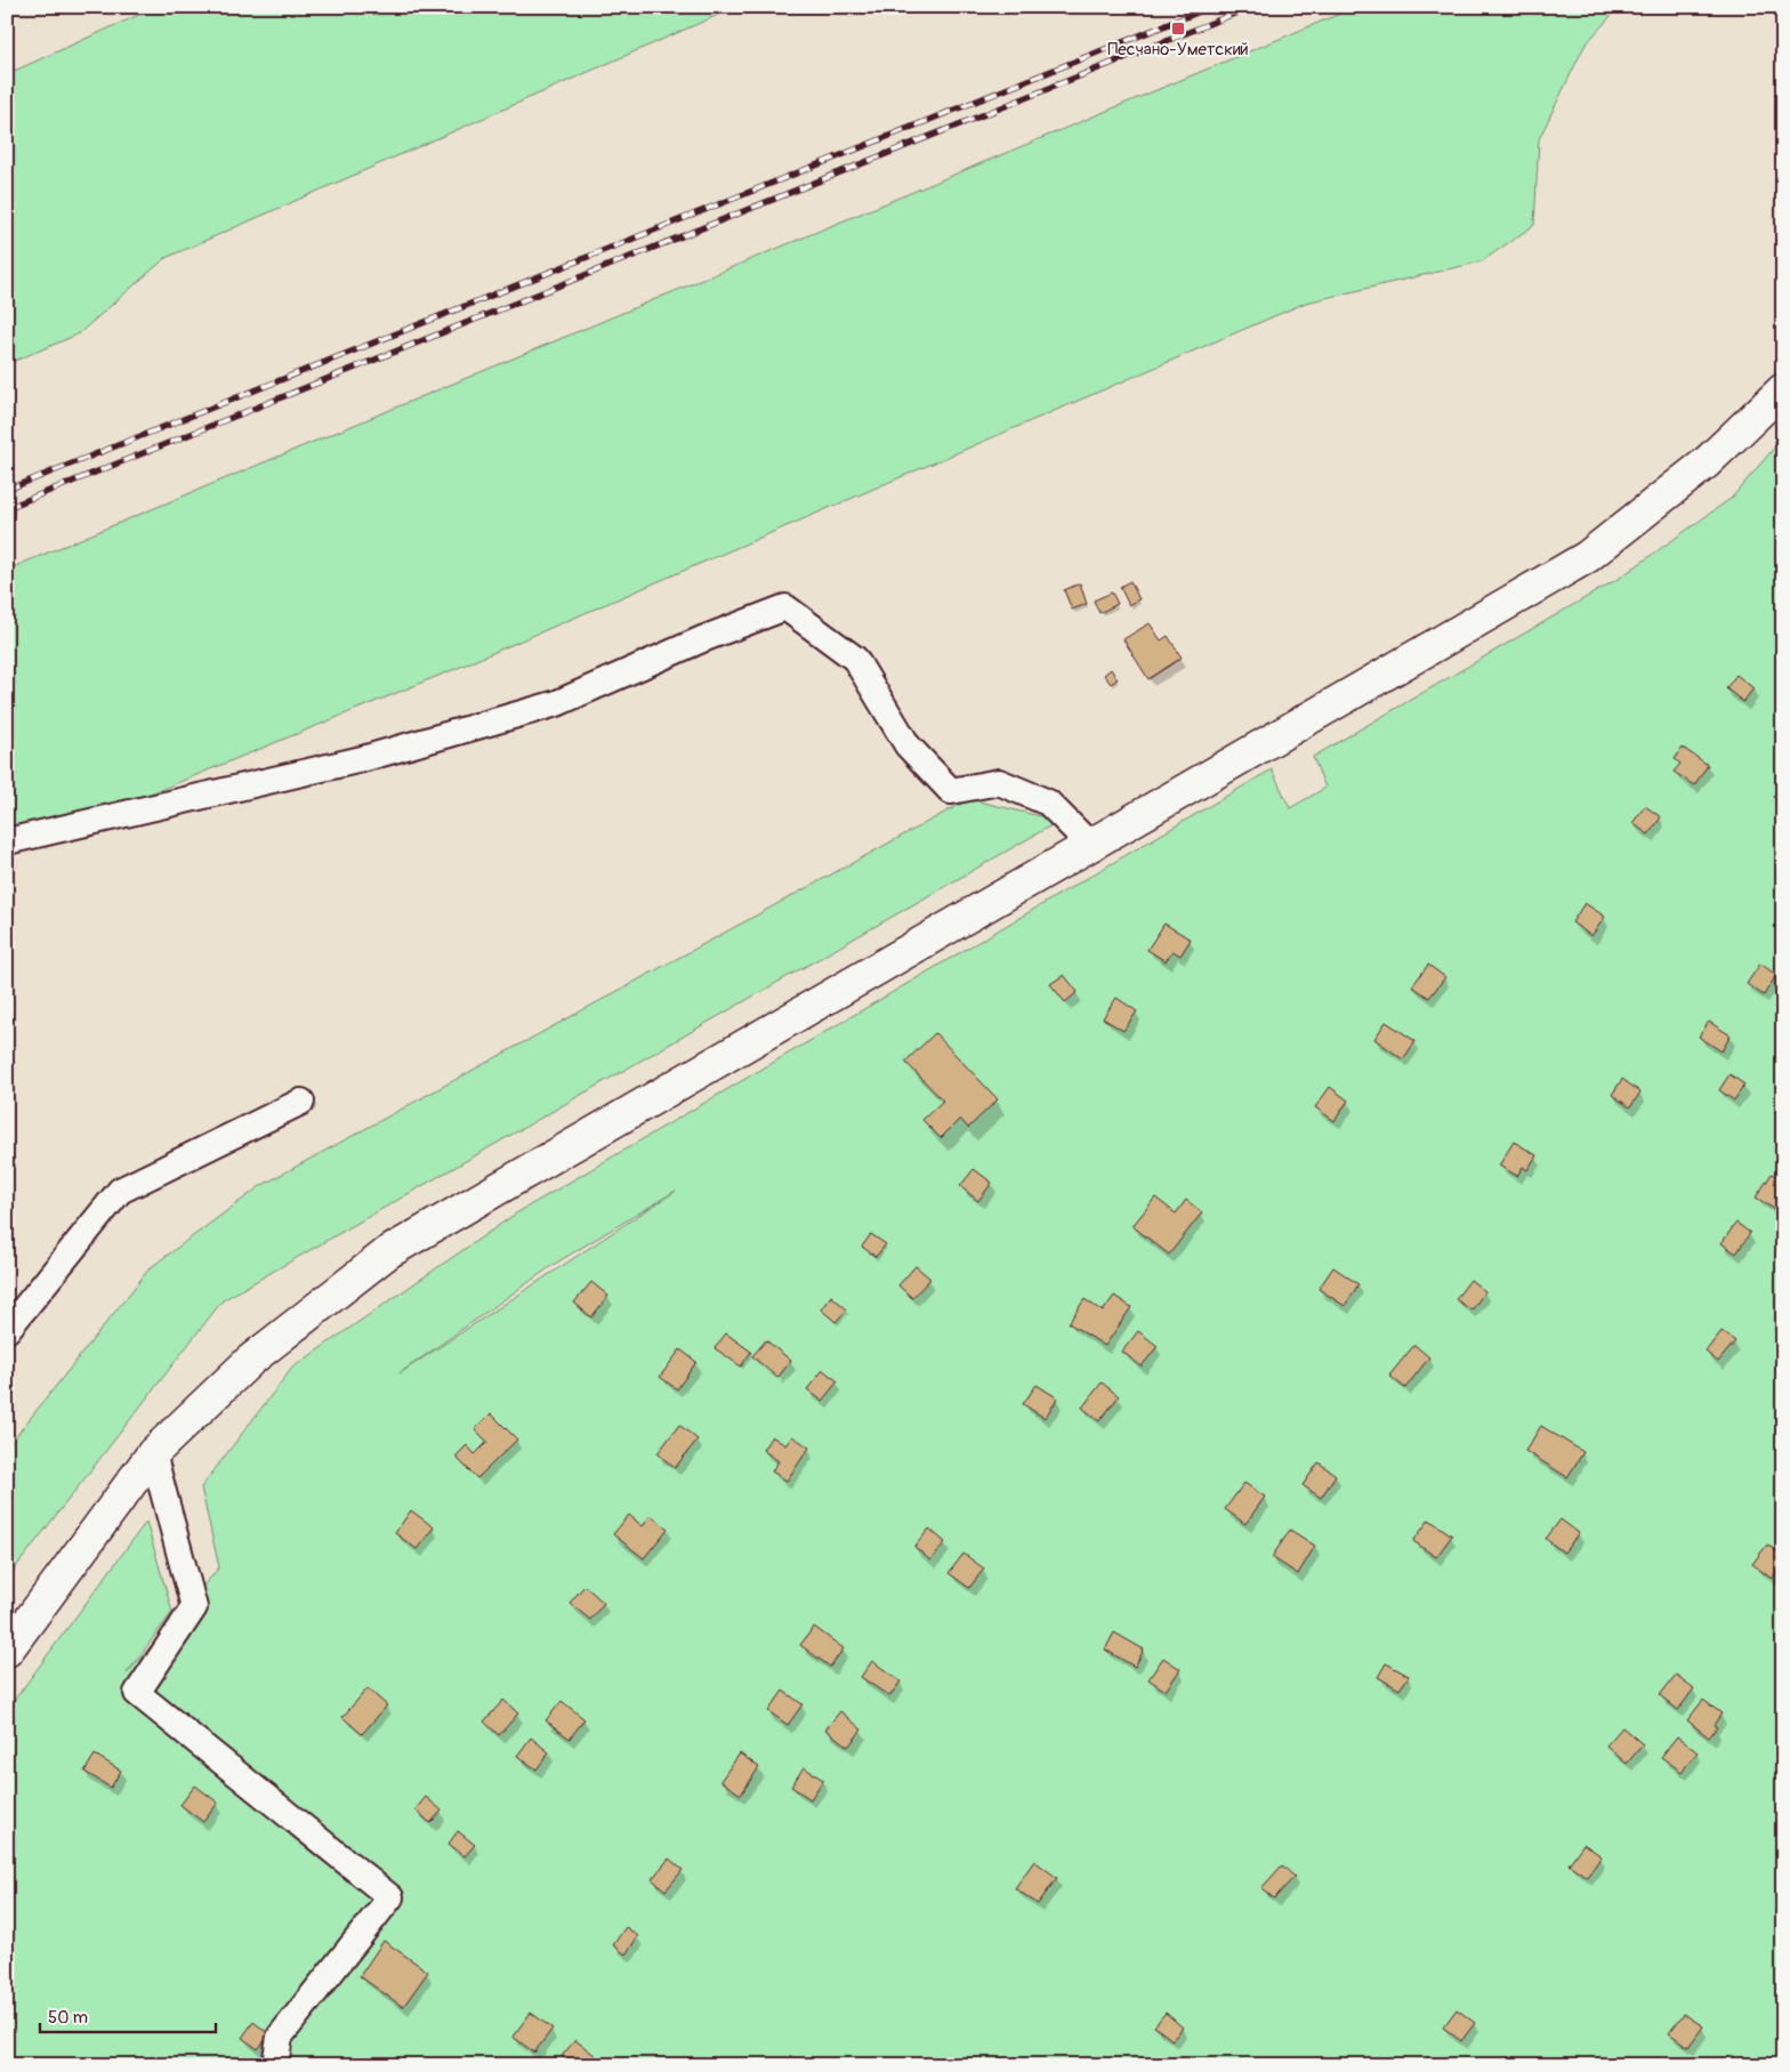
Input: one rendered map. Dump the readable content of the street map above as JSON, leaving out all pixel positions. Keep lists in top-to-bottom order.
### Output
{
  "places": {
    "transit": ["Песчано-Уметский"]
  },
  "scale_bar": "50 m"
}
